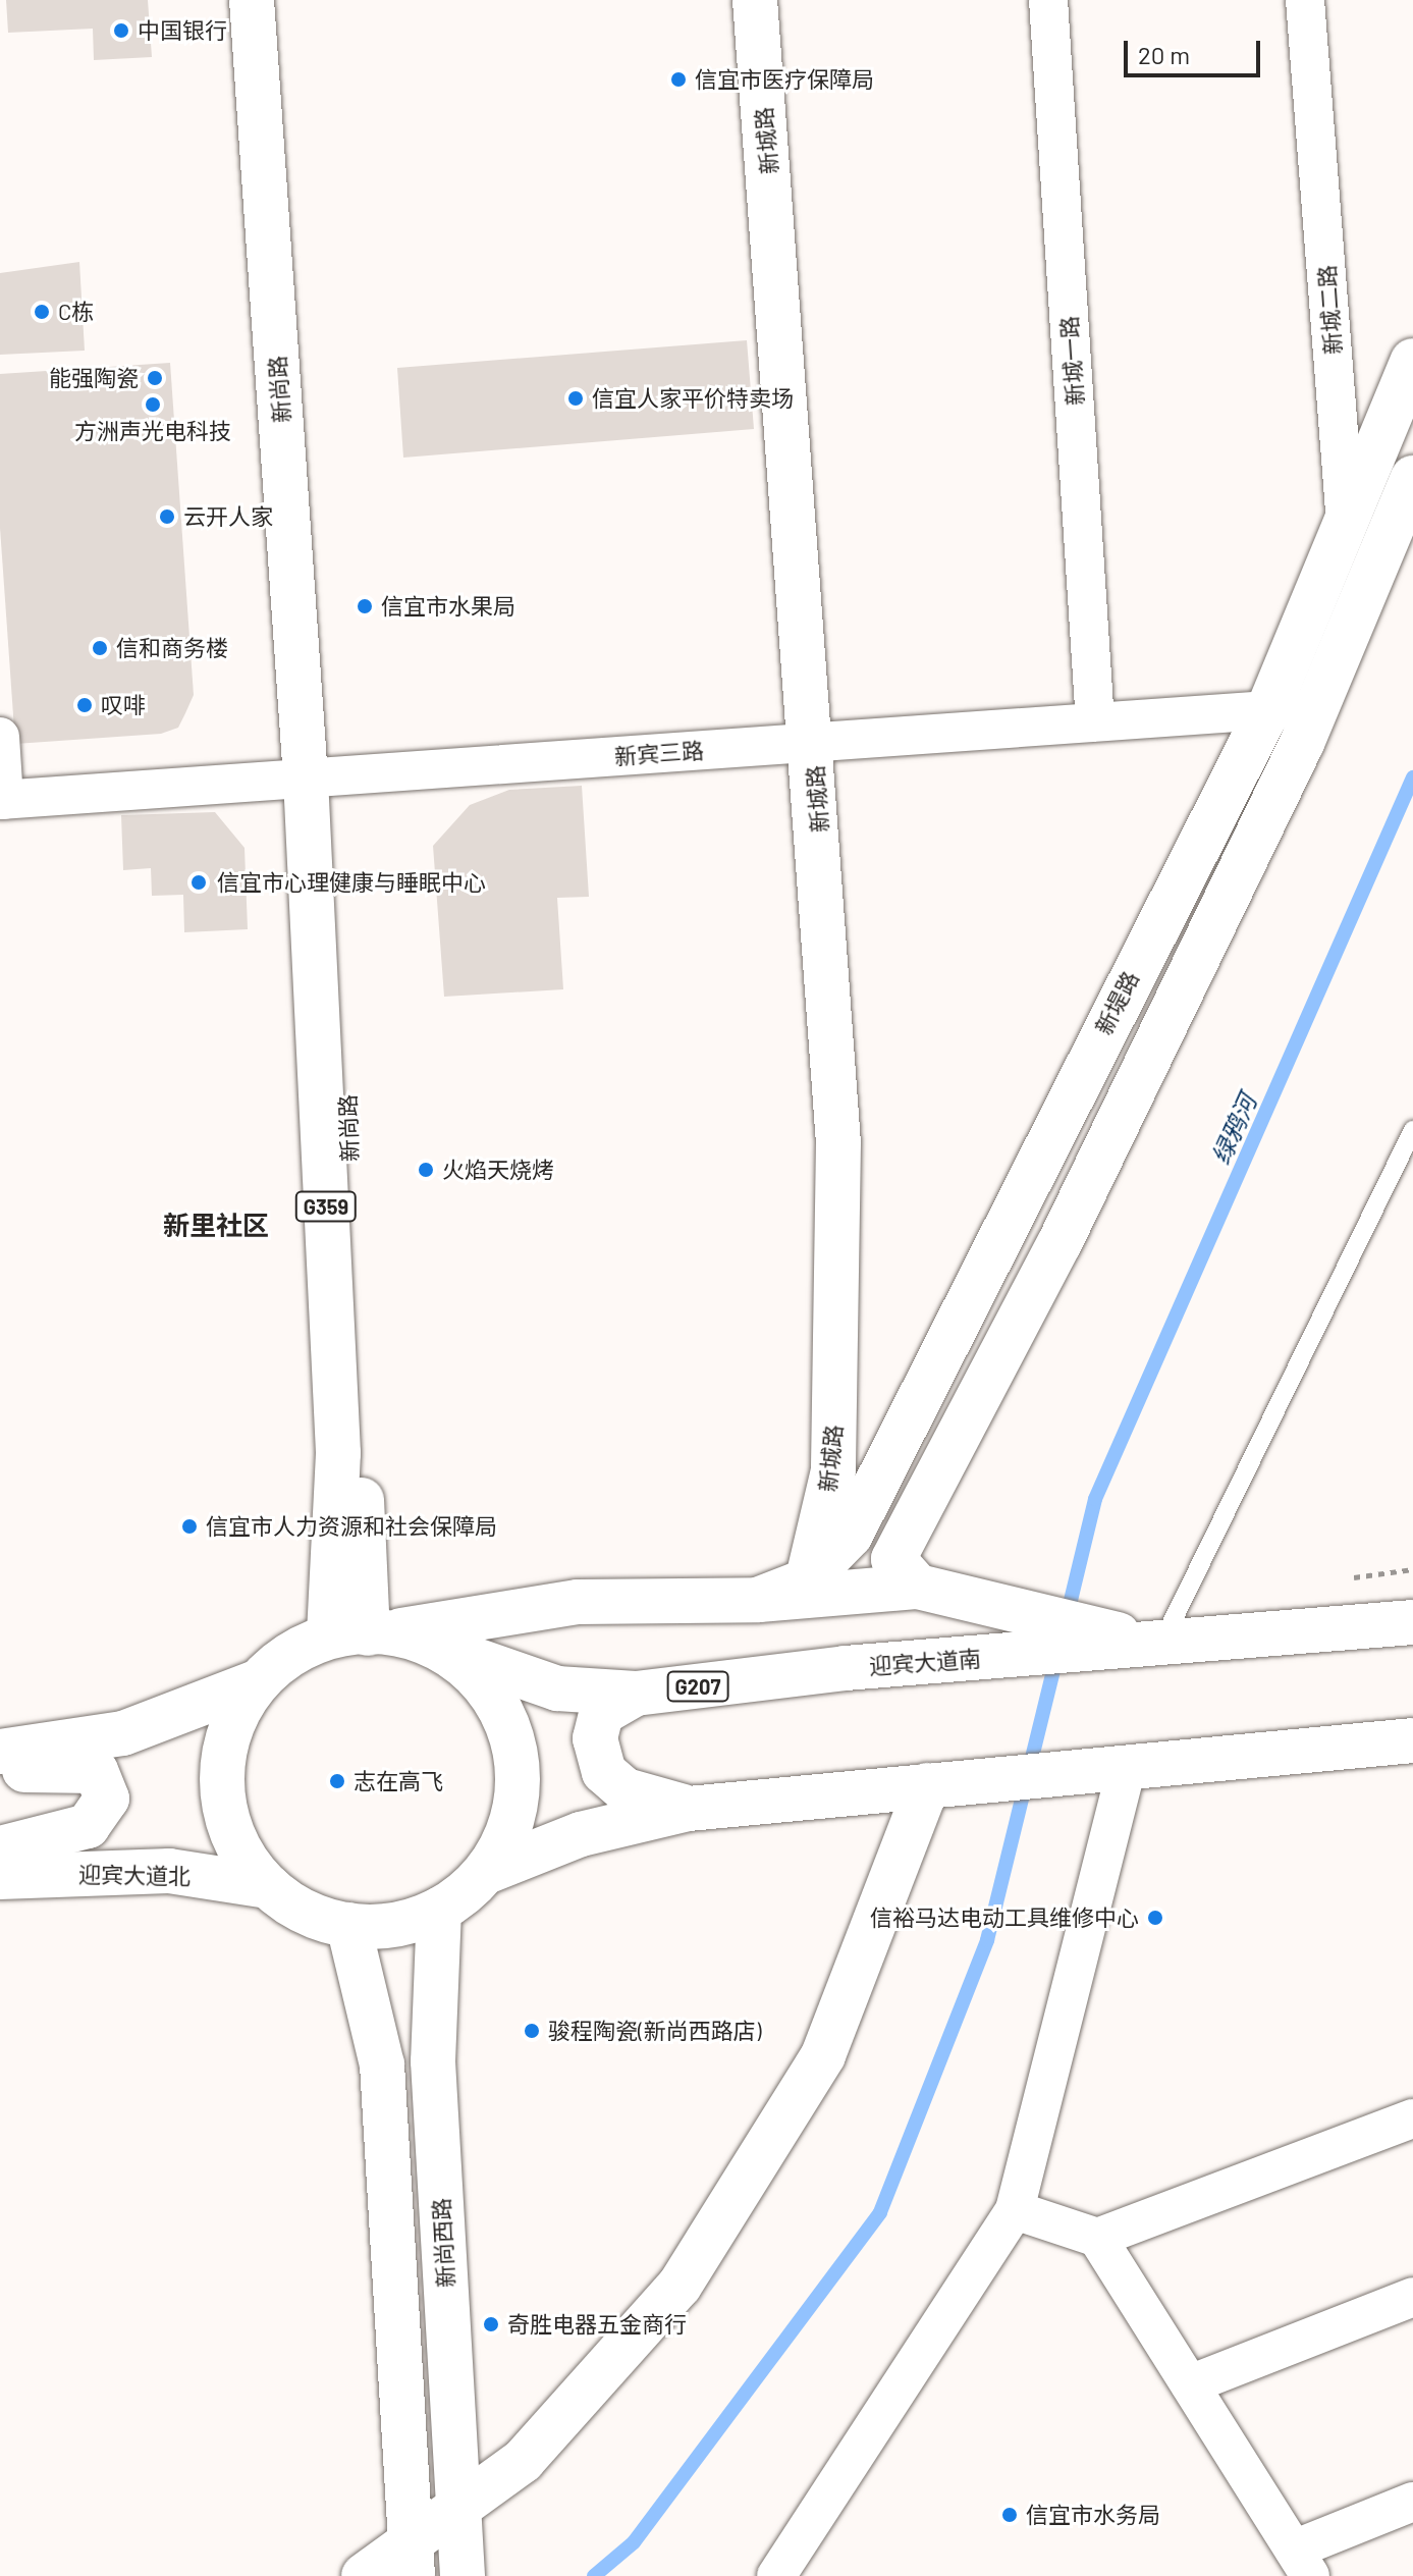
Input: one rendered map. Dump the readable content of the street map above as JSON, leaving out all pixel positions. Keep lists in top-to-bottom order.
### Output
{
  "streets": {
    "main road": [
      "新城路",
      "新尚路",
      "新堤路",
      "G359",
      "迎宾大道南",
      "G207",
      "迎宾大道北",
      "新尚西路"
    ],
    "street": ["新城二路", "新城一路", "新宾三路"]
  },
  "crossings": [
    ["新城路", "新宾三路"],
    ["新城路", "新堤路"],
    ["新城二路", "新堤路"],
    ["新城一路", "新宾三路"],
    ["新尚路", "新宾三路"],
    ["新尚路", "迎宾大道南"],
    ["新宾三路", "新堤路"]
  ],
  "districts": ["新里社区"],
  "water": ["绿鸦河"],
  "places": [
    "中国银行",
    "信宜市医疗保障局",
    "C栋",
    "能强陶瓷",
    "信宜人家平价特卖场",
    "方洲声光电科技",
    "云开人家",
    "信宜市水果局",
    "信和商务楼",
    "叹啡",
    "信宜市心理健康与睡眠中心",
    "火焰天烧烤",
    "信宜市人力资源和社会保障局",
    "志在高飞",
    "信裕马达电动工具维修中心",
    "骏程陶瓷(新尚西路店)",
    "奇胜电器五金商行",
    "信宜市水务局"
  ],
  "scale_bar": "20 m"
}
